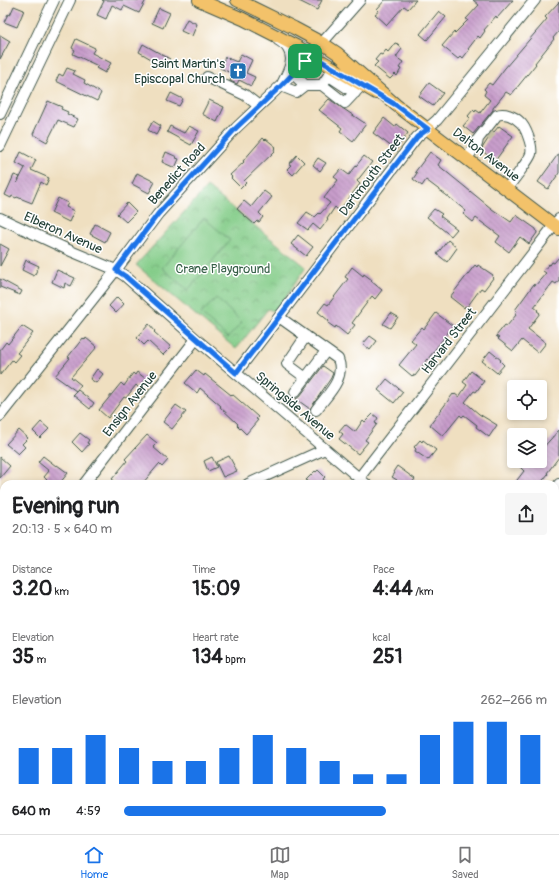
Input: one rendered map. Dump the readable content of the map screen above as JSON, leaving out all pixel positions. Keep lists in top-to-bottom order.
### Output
{
  "streets": {
    "main road": ["Dalton Avenue"],
    "street": [
      "Benedict Road",
      "Dartmouth Street",
      "Elberon Avenue",
      "Harvard Street",
      "Ensign Avenue",
      "Springside Avenue"
    ]
  },
  "crossings": [
    ["Dalton Avenue", "Benedict Road"],
    ["Dalton Avenue", "Dartmouth Street"],
    ["Dalton Avenue", "Harvard Street"],
    ["Benedict Road", "Elberon Avenue"],
    ["Benedict Road", "Springside Avenue"],
    ["Dartmouth Street", "Springside Avenue"],
    ["Elberon Avenue", "Springside Avenue"],
    ["Ensign Avenue", "Springside Avenue"]
  ],
  "parks": ["Crane Playground"],
  "places": {
    "church": ["Saint Martin's Episcopal Church"]
  },
  "page": {
    "heading": ["Evening run", "20:13 · 5 × 640 m"],
    "stats": [
      ["Distance", "3.20 km"],
      ["Time", "15:09"],
      ["Pace", "4:44 /km"],
      ["Elevation", "35 m"],
      ["Heart rate", "134 bpm"],
      ["kcal", "251"]
    ],
    "chart": ["Elevation", "262–266 m"],
    "list": [
      {
        "name": "640 m",
        "note": "4:59"
      }
    ],
    "tabs": ["Home", "Map", "Saved"]
  }
}
